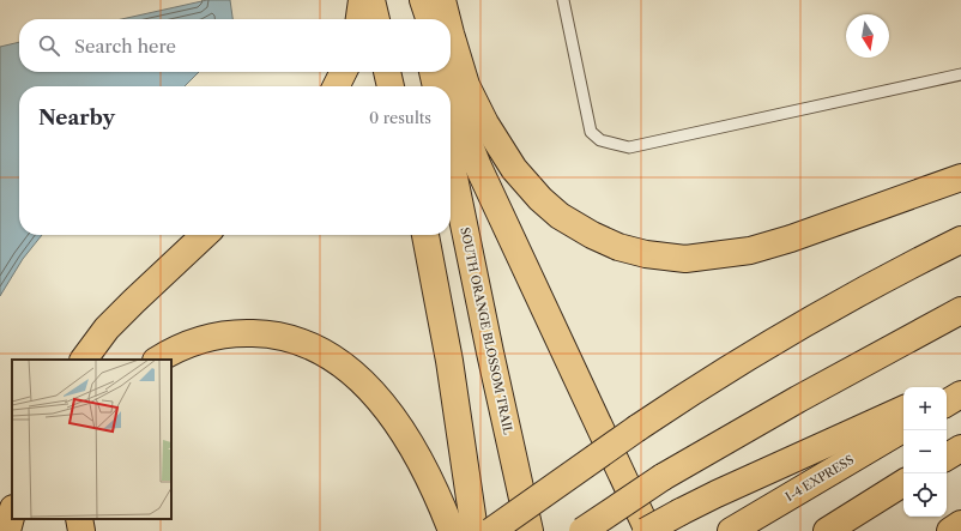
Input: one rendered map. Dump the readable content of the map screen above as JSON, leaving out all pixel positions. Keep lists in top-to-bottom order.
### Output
{
  "streets": {
    "main road": ["SOUTH ORANGE BLOSSOM TRAIL", "I-4 EXPRESS"]
  },
  "north": "bottom",
  "page": {
    "search": "Search here",
    "heading": ["Nearby", "0 results"],
    "map_buttons": ["+", "−"]
  }
}
